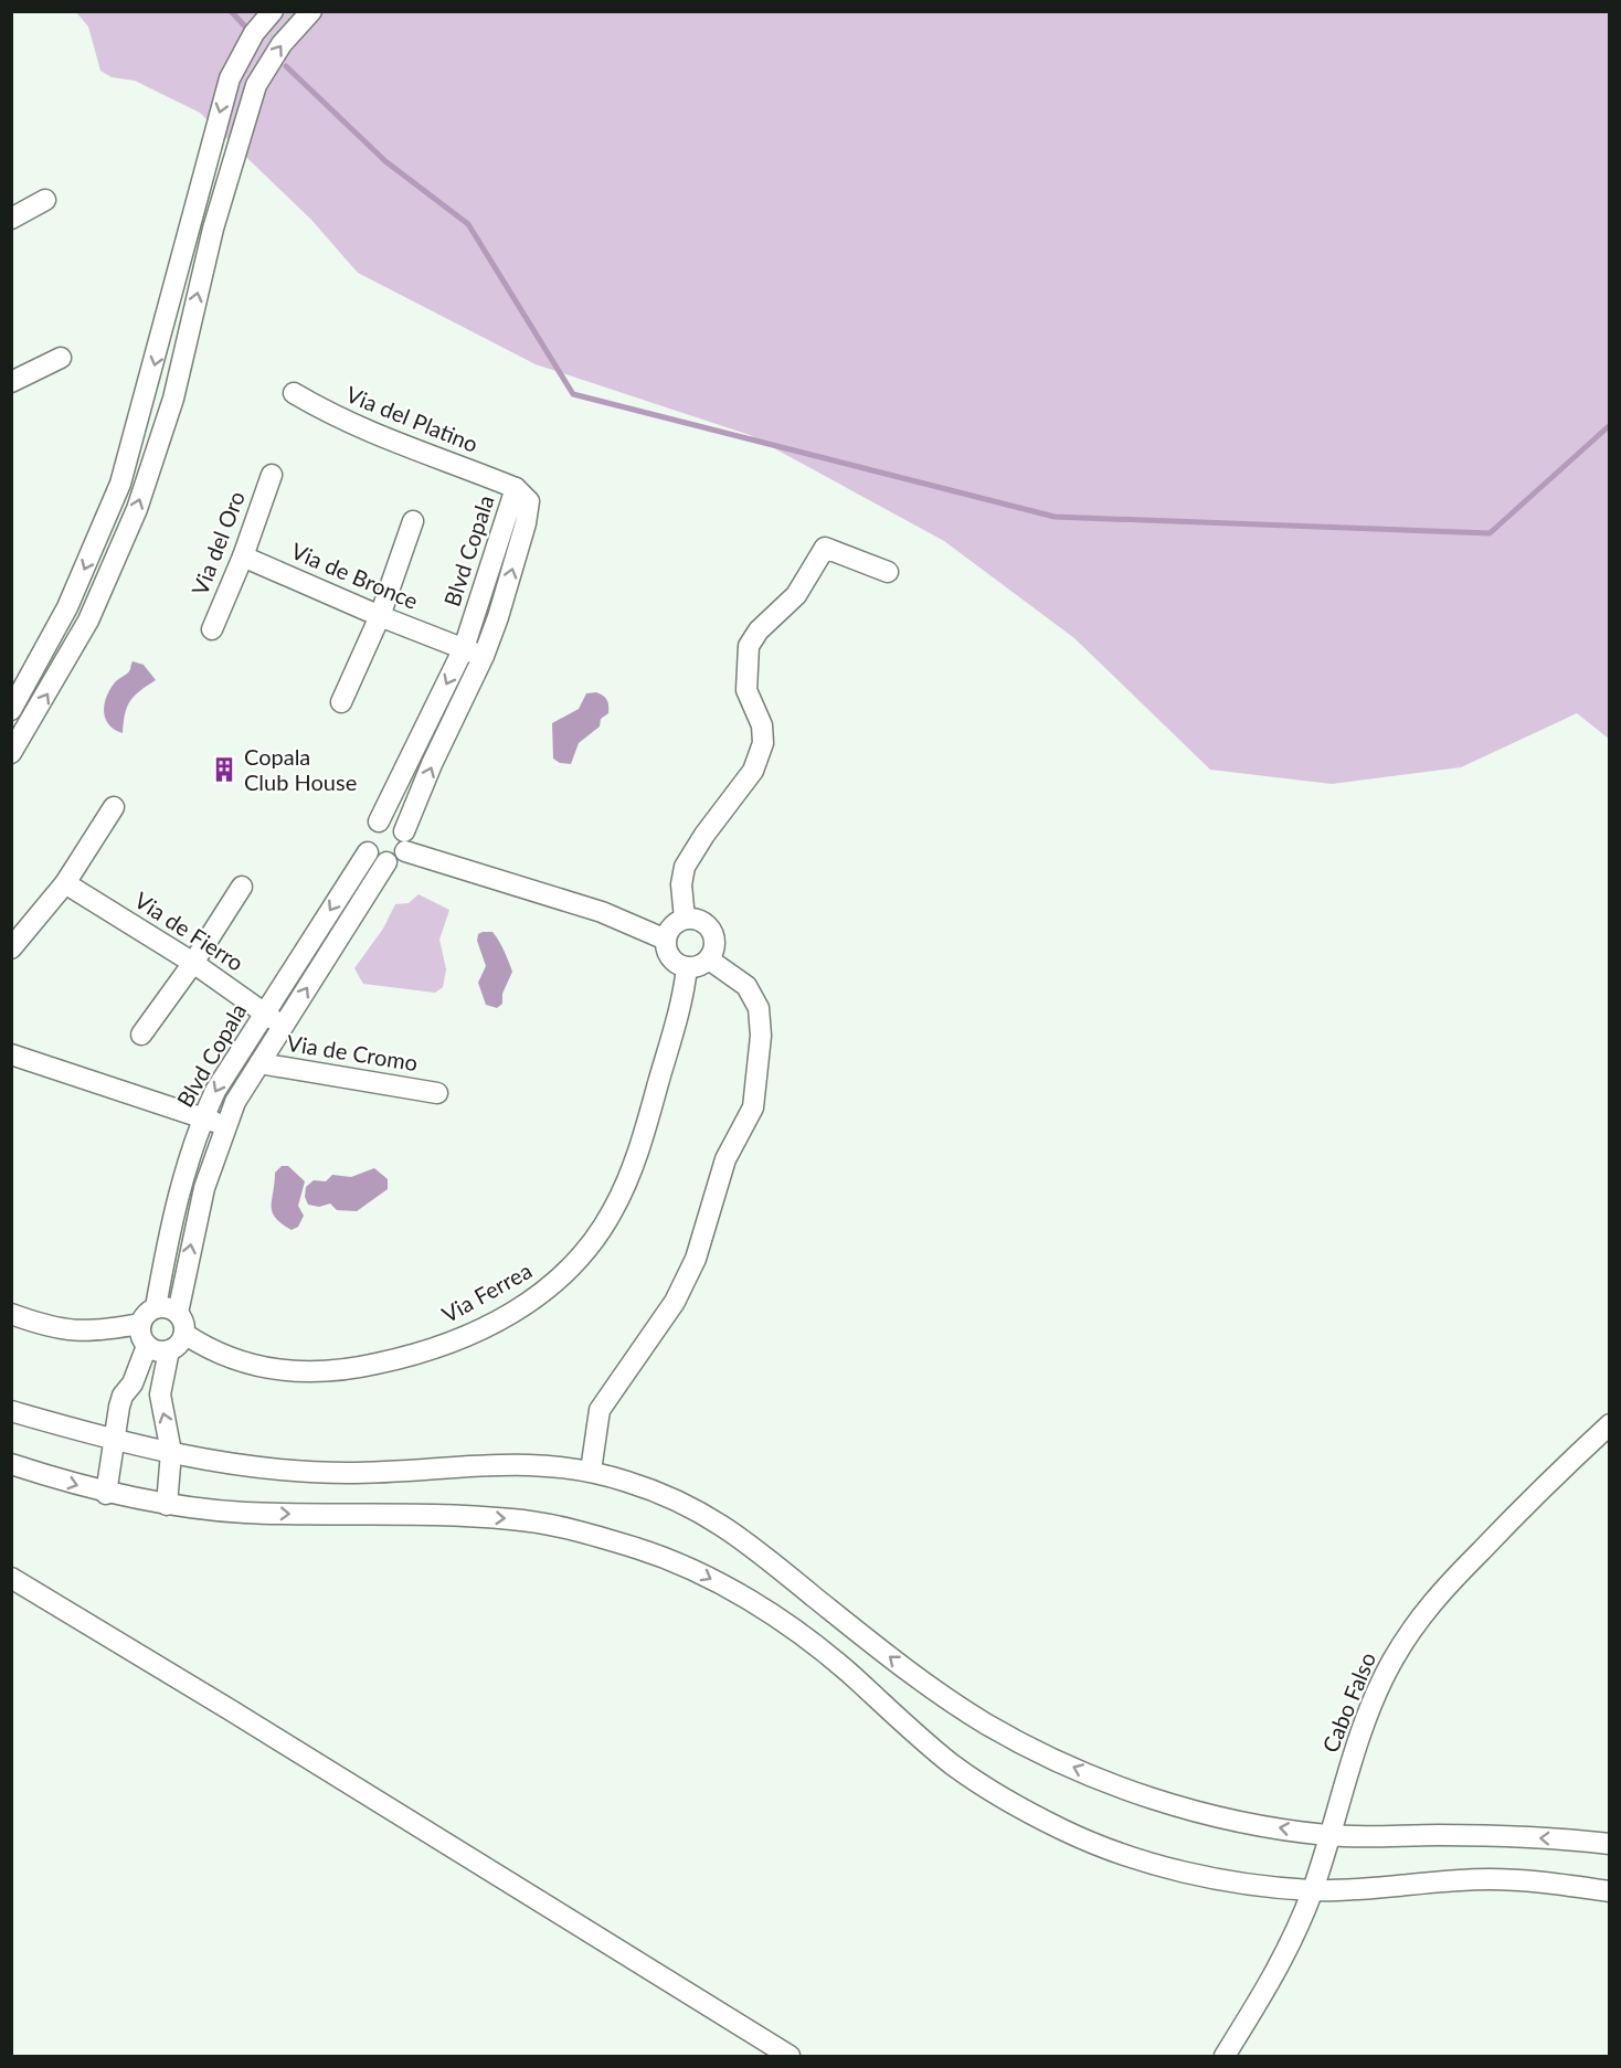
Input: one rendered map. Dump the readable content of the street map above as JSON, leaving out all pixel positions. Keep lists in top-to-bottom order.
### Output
{
  "streets": {
    "street": [
      "Via del Platino",
      "Via del Oro",
      "Blvd Copala",
      "Via de Bronce",
      "Via de Fierro",
      "Via de Cromo",
      "Via Ferrea",
      "Cabo Falso"
    ]
  },
  "crossings": [
    ["Via del Platino", "Blvd Copala"],
    ["Via del Oro", "Via de Bronce"],
    ["Blvd Copala", "Via de Bronce"],
    ["Blvd Copala", "Via de Fierro"],
    ["Blvd Copala", "Via de Cromo"],
    ["Blvd Copala", "Via Ferrea"]
  ],
  "places": {
    "building": ["Copala Club House"]
  }
}
